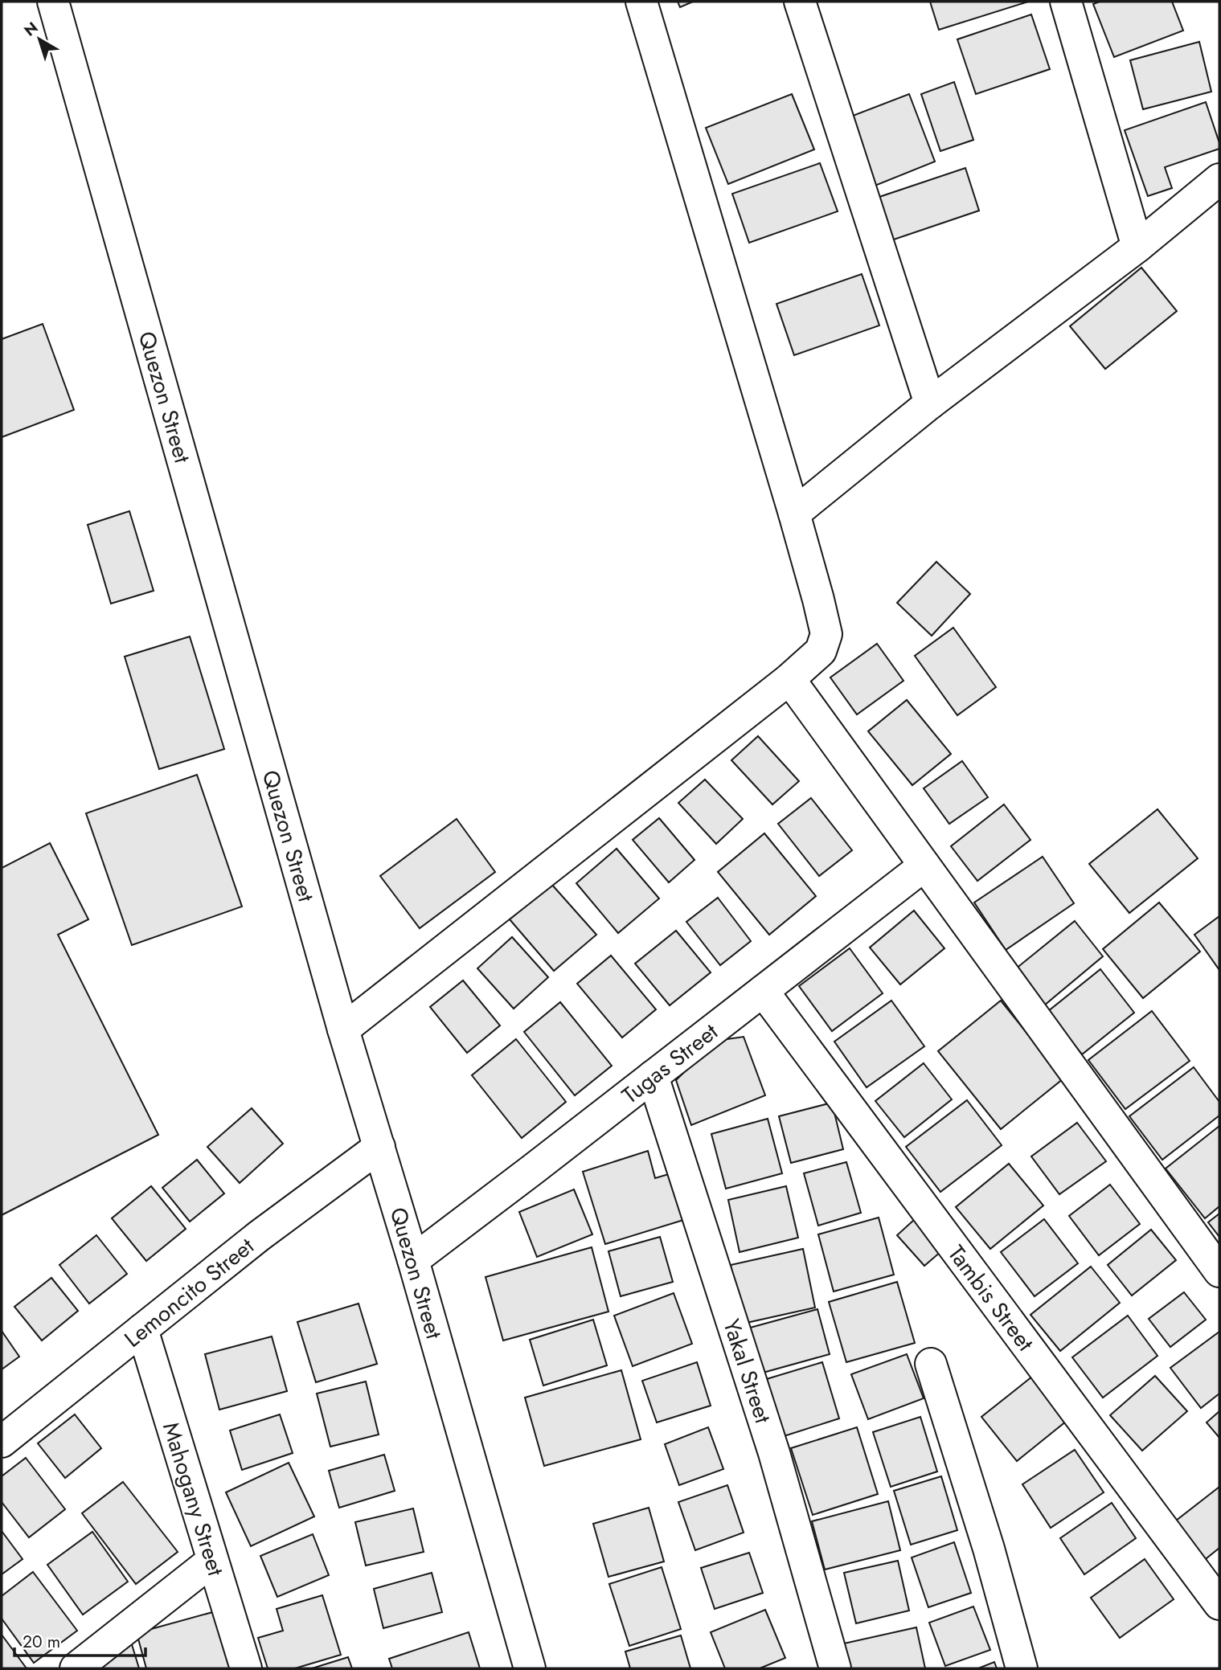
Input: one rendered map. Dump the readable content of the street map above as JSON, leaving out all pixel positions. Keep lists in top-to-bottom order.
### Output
{
  "streets": {
    "street": [
      "Quezon Street",
      "Tugas Street",
      "Lemoncito Street",
      "Tambis Street",
      "Yakal Street",
      "Mahogany Street"
    ]
  },
  "crossings": [
    ["Quezon Street", "Tugas Street"],
    ["Quezon Street", "Lemoncito Street"],
    ["Tugas Street", "Tambis Street"],
    ["Tugas Street", "Yakal Street"],
    ["Lemoncito Street", "Mahogany Street"]
  ],
  "scale_bar": "20 m",
  "north": "top left"
}
